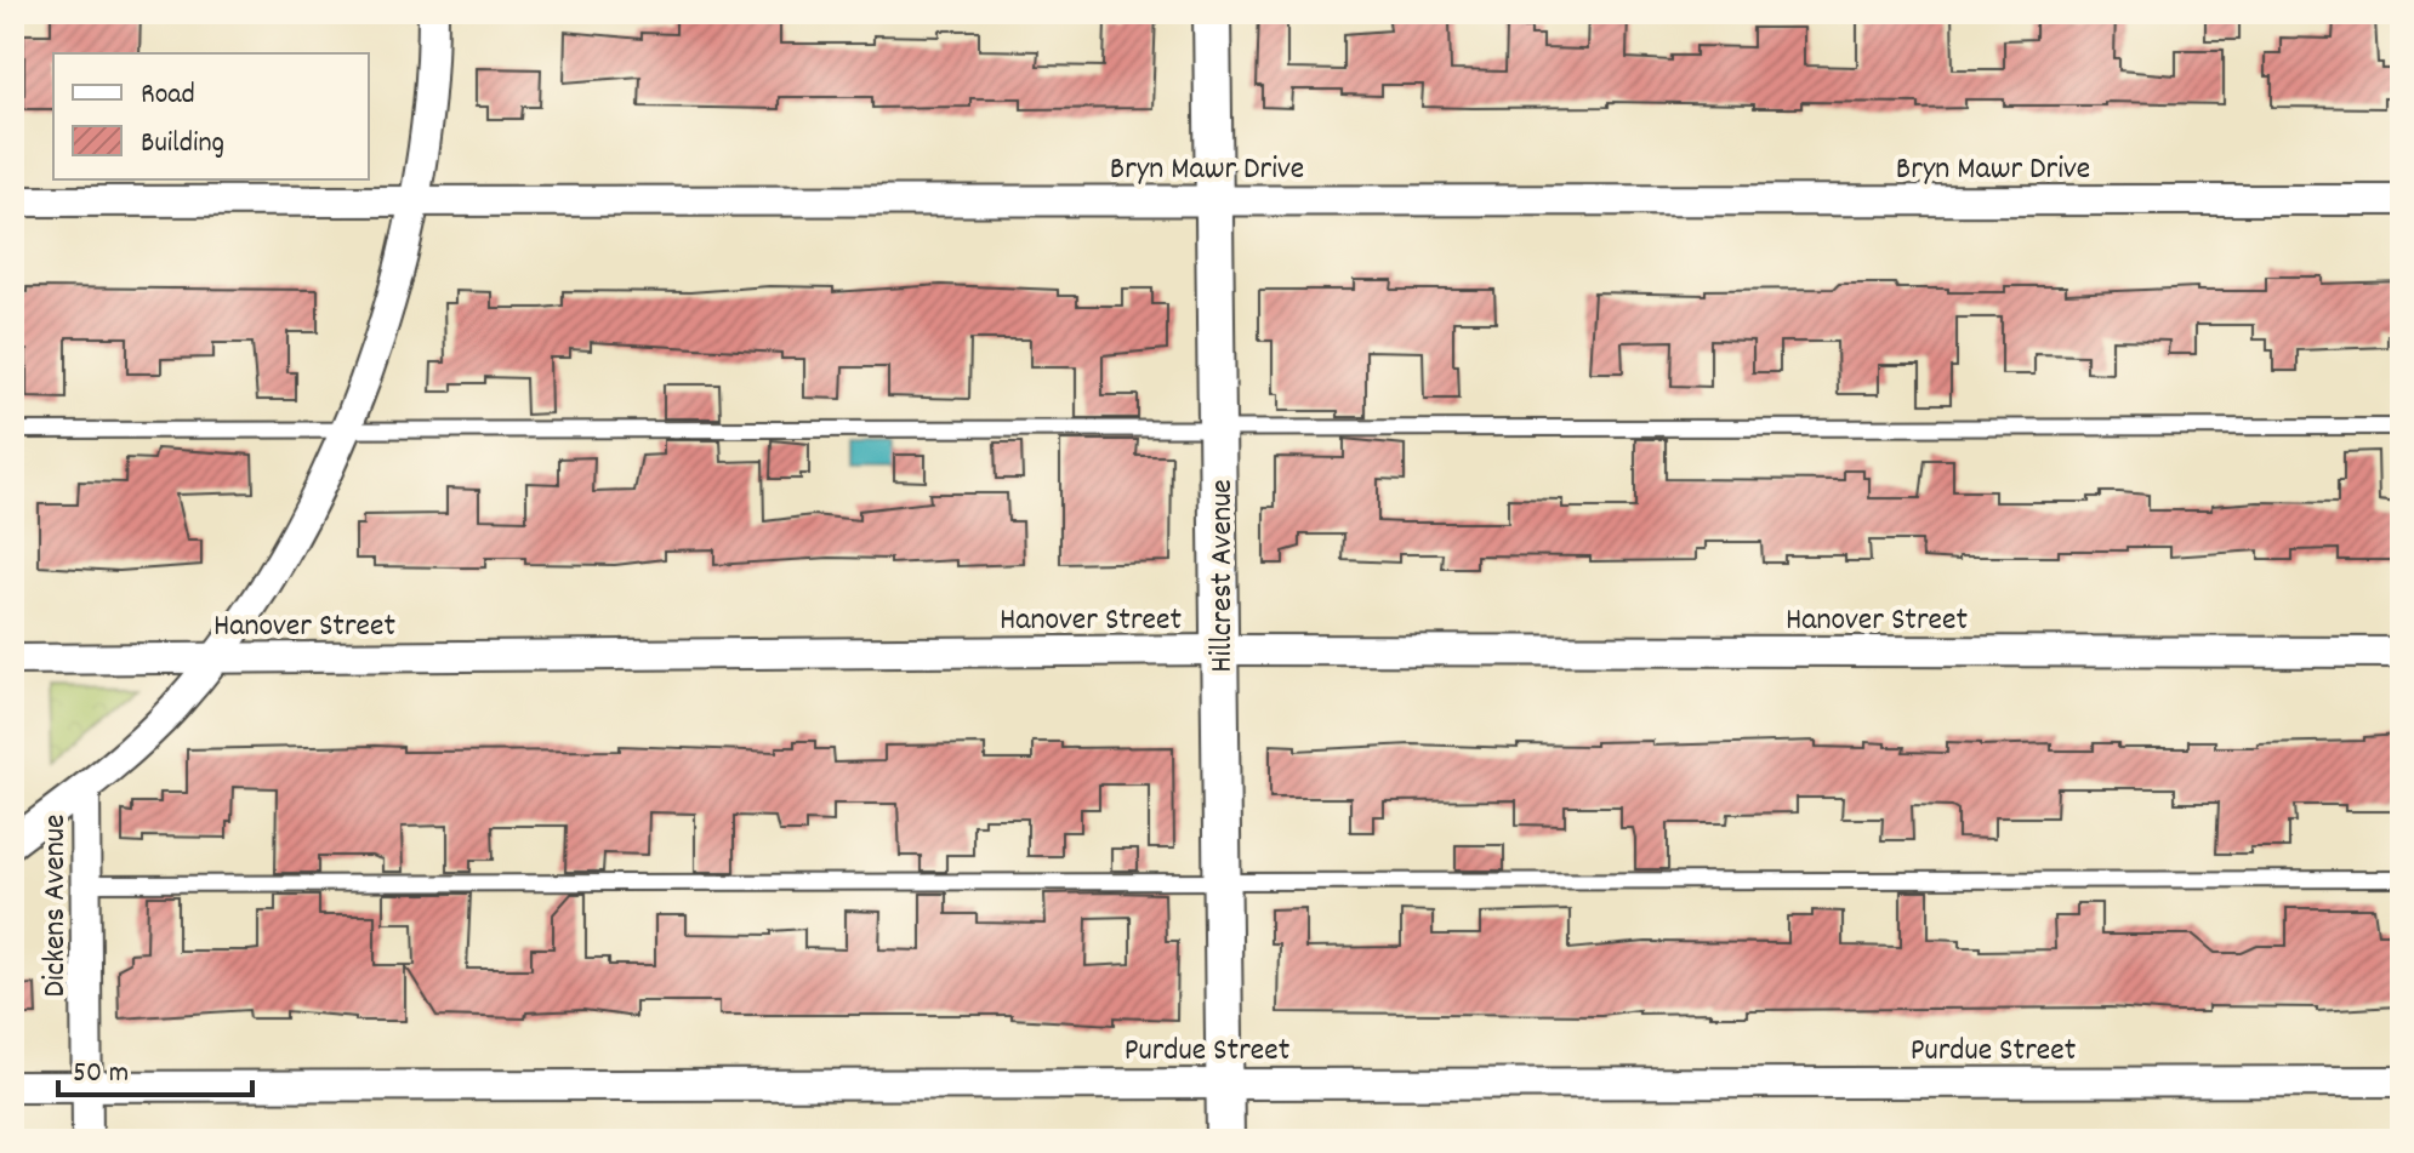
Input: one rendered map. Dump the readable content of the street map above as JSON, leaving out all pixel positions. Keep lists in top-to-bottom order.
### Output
{
  "streets": {
    "street": [
      "Bryn Mawr Drive",
      "Hillcrest Avenue",
      "Hanover Street",
      "Dickens Avenue",
      "Purdue Street"
    ]
  },
  "crossings": [
    ["Bryn Mawr Drive", "Hillcrest Avenue"],
    ["Hillcrest Avenue", "Hanover Street"],
    ["Hillcrest Avenue", "Purdue Street"],
    ["Dickens Avenue", "Purdue Street"]
  ],
  "legend": ["Road", "Building"],
  "scale_bar": "50 m"
}
